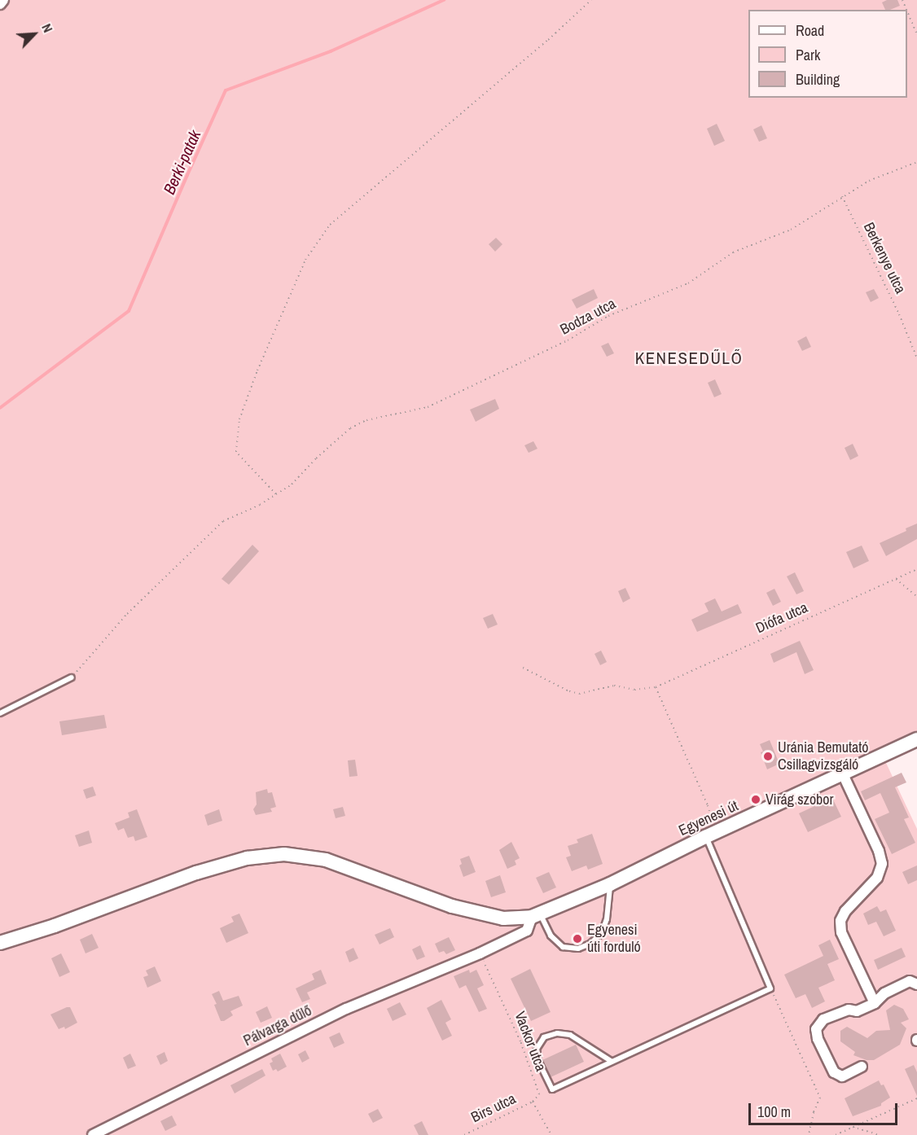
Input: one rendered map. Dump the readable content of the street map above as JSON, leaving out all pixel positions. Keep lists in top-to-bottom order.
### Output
{
  "streets": {
    "street": ["Egyenesi út", "Pálvarga dűlő"],
    "path": [
      "Berkenye utca",
      "Bodza utca",
      "Diófa utca",
      "Vackor utca",
      "Birs utca"
    ]
  },
  "crossings": [
    ["Berkenye utca", "Bodza utca"],
    ["Egyenesi út", "Pálvarga dűlő"],
    ["Pálvarga dűlő", "Vackor utca"],
    ["Vackor utca", "Birs utca"]
  ],
  "districts": ["KENESEDŰLŐ"],
  "water": ["Berki-patak"],
  "places": ["Uránia Bemutató Csillagvizsgáló", "Virág szobor", "Egyenesi úti forduló"],
  "legend": ["Road", "Park", "Building"],
  "scale_bar": "100 m",
  "north": "top right"
}
